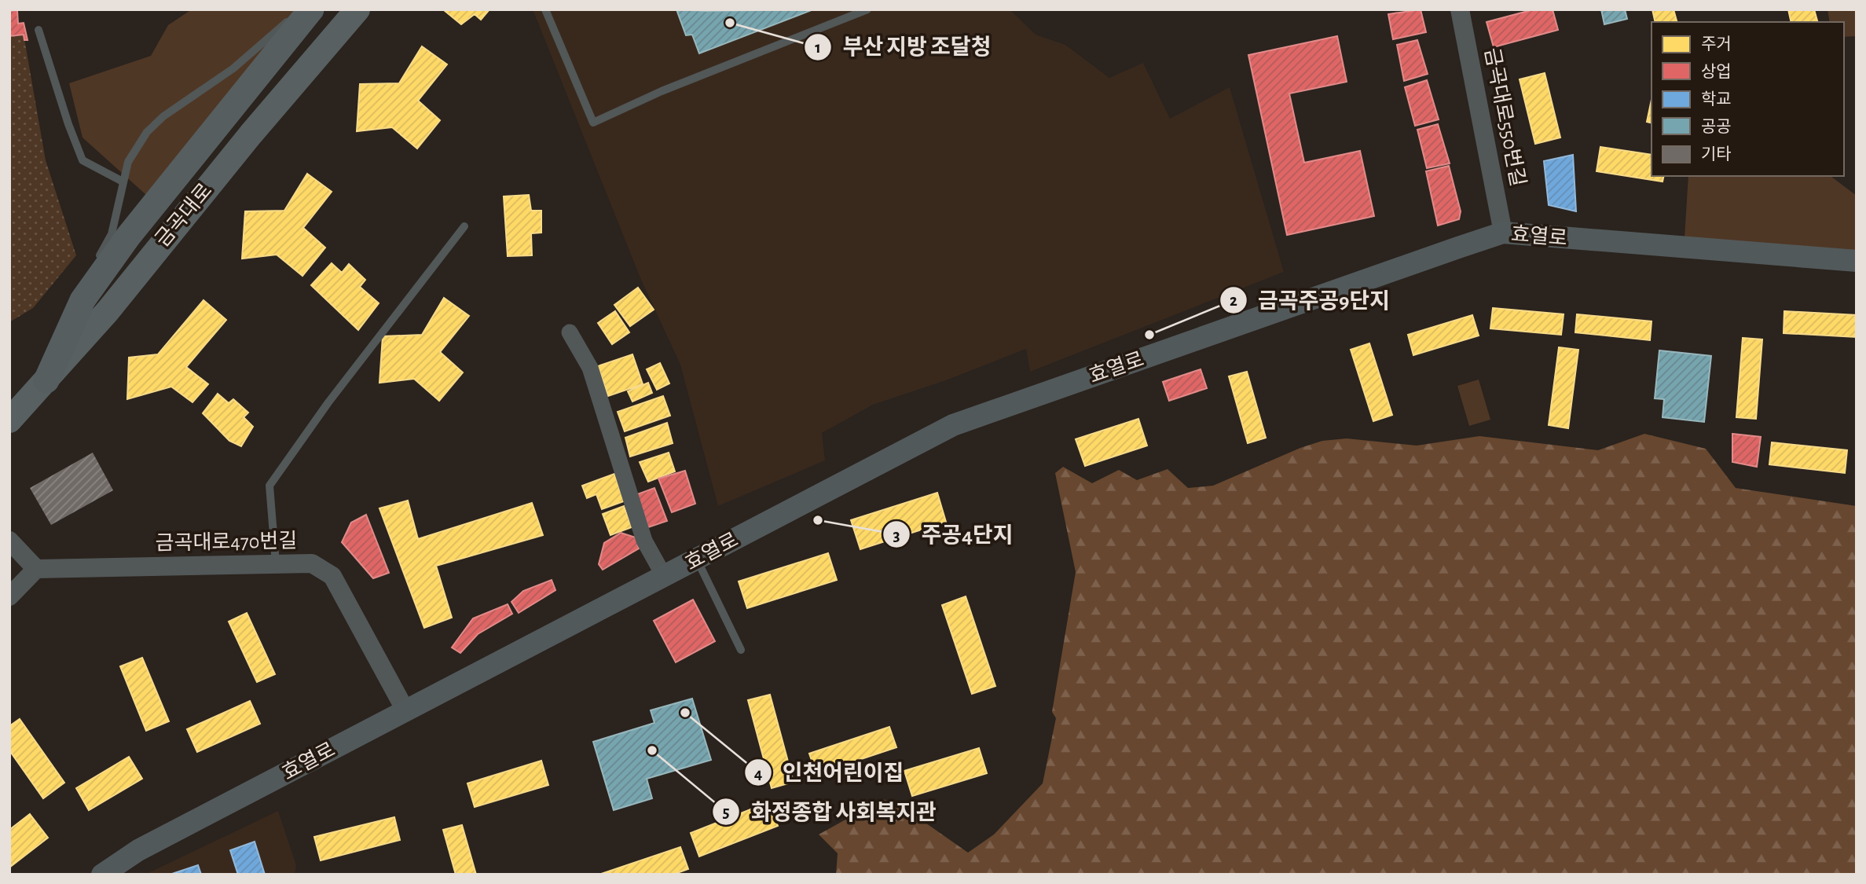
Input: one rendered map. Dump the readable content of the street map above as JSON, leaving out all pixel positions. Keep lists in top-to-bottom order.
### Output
{
  "streets": {
    "main road": ["금곡대로", "효열로"],
    "street": ["금곡대로550번길", "금곡대로470번길"]
  },
  "crossings": [
    ["금곡대로550번길", "효열로"],
    ["효열로", "금곡대로470번길"]
  ],
  "places": [
    "부산 지방 조달청",
    "금곡주공9단지",
    "주공4단지",
    "인천어린이집",
    "화정종합 사회복지관"
  ],
  "legend": [
    "주거",
    "상업",
    "학교",
    "공공",
    "기타"
  ]
}
